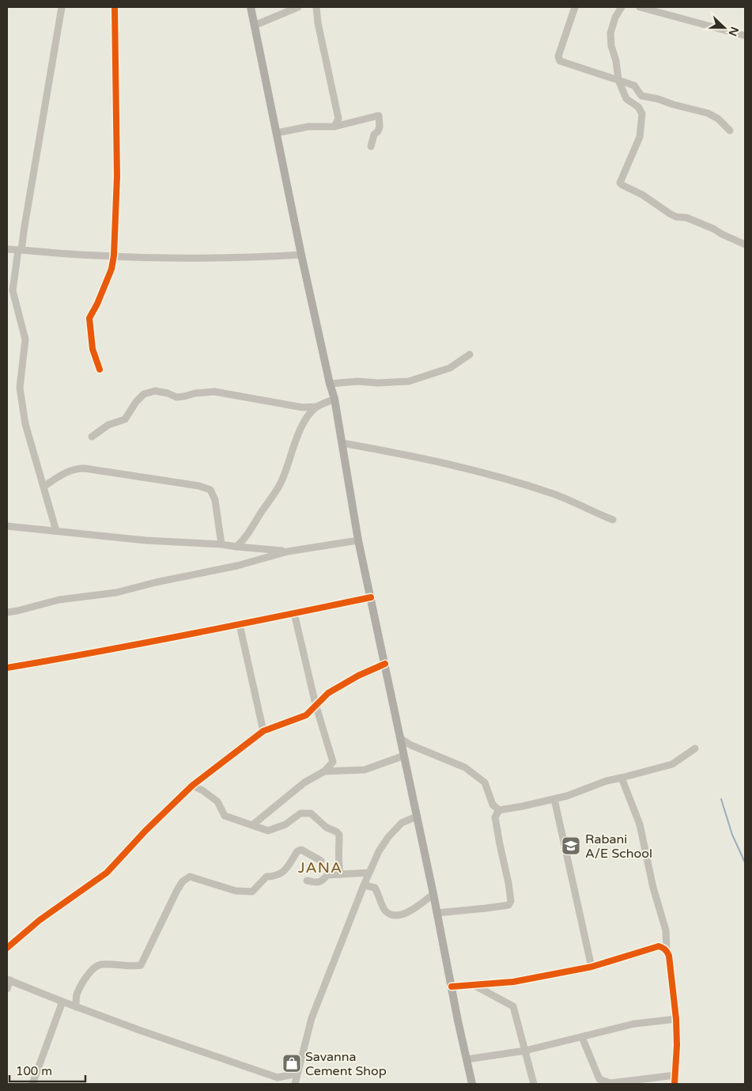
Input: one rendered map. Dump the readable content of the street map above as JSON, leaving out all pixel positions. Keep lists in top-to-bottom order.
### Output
{
  "districts": ["JANA"],
  "places": {
    "school or university": ["Rabani A/E School"],
    "shop": ["Savanna Cement Shop"]
  },
  "scale_bar": "100 m",
  "north": "right"
}
